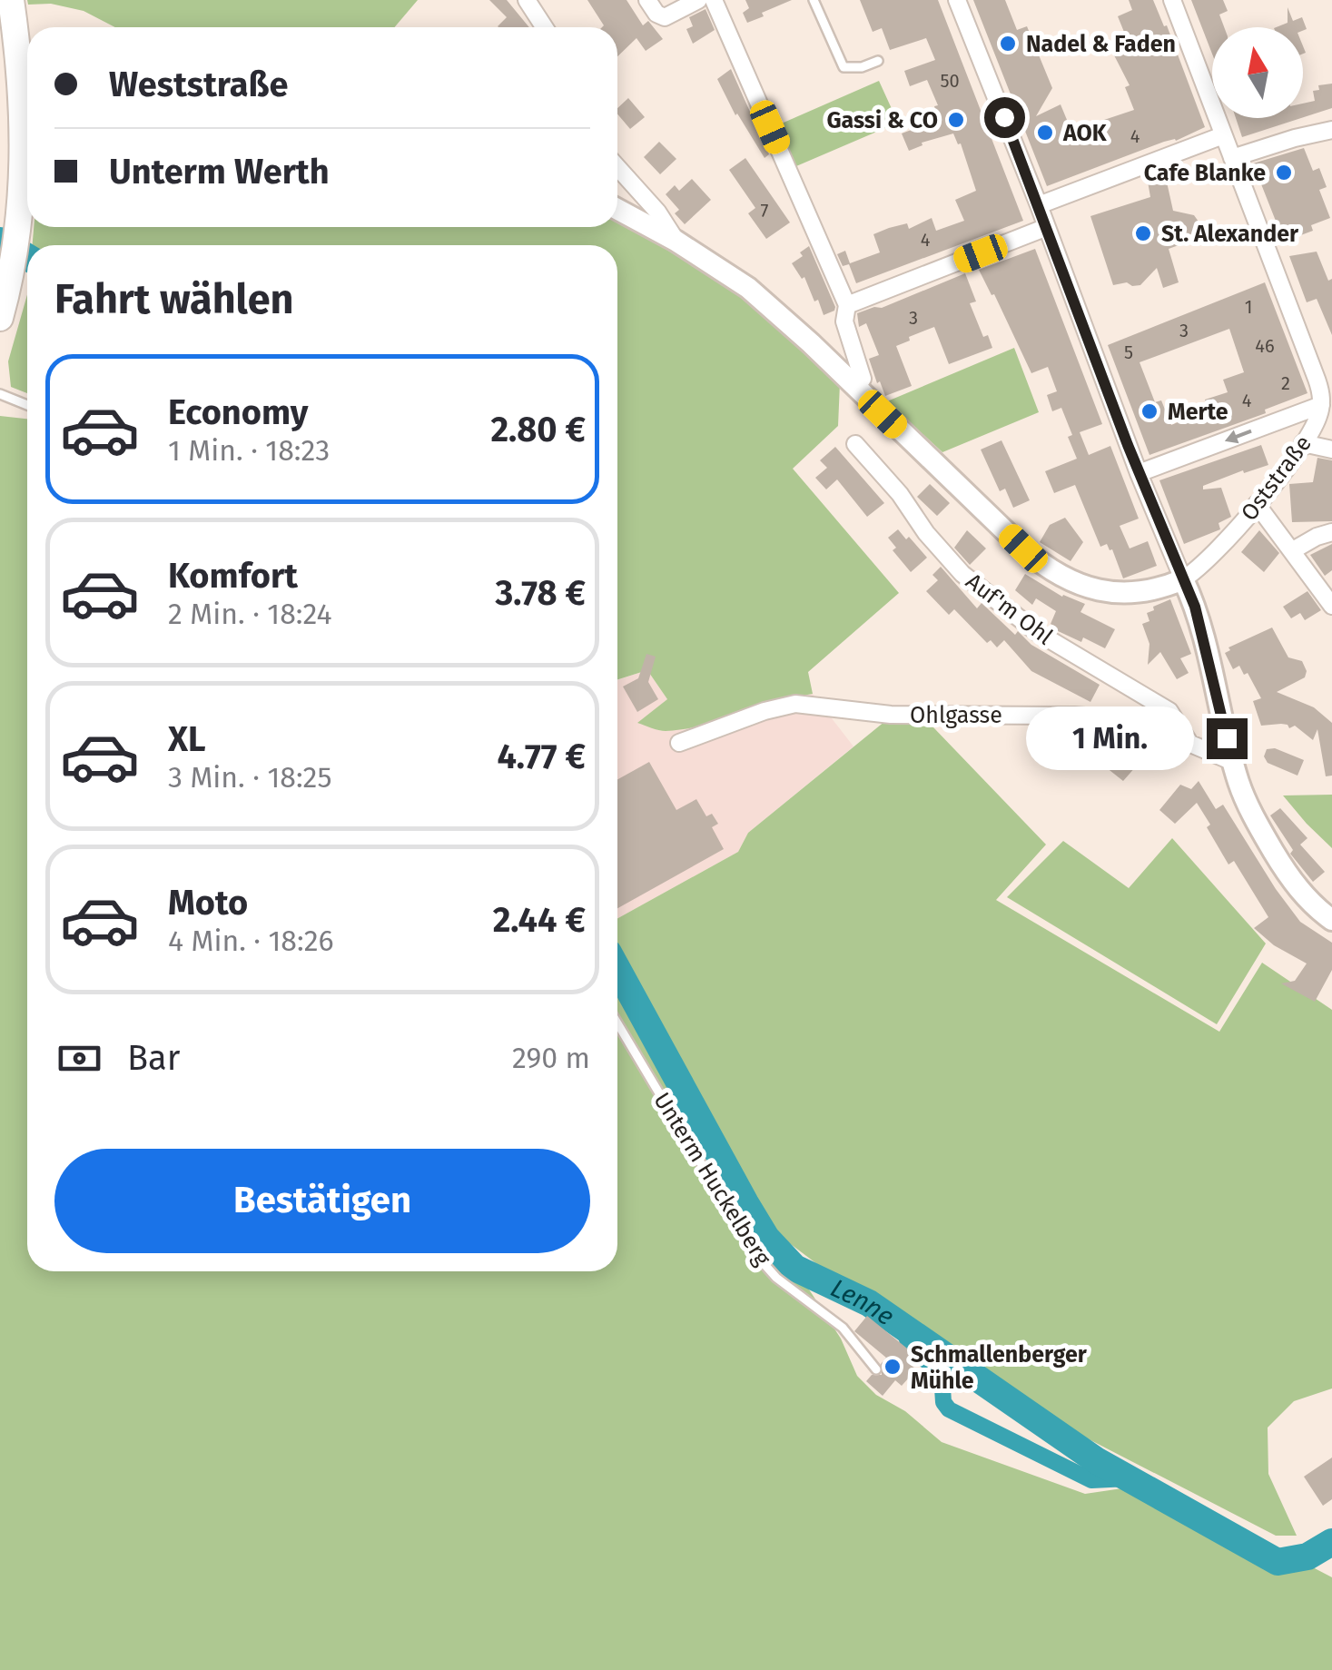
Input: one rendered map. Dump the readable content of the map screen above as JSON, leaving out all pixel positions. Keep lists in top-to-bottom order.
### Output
{
  "streets": {
    "street": ["Oststraße", "Auf'm Ohl", "Ohlgasse"],
    "lane": ["Unterm Huckelberg"]
  },
  "crossings": [
    ["Auf'm Ohl", "Ohlgasse"]
  ],
  "water": ["Lenne"],
  "places": [
    "Nadel & Faden",
    "Gassi & CO",
    "AOK",
    "Cafe Blanke",
    "St. Alexander",
    "Merte",
    "Schmallenberger Mühle"
  ],
  "house_numbers": [
    "50",
    "4",
    "7",
    "4",
    "1",
    "3",
    "3",
    "46",
    "5",
    "2",
    "4"
  ],
  "north": "top",
  "page": {
    "banner": ["Weststraße", "Unterm Werth"],
    "heading": "Fahrt wählen",
    "list": [
      {
        "name": "Economy",
        "note": "1 Min. · 18:23",
        "value": "2.80 €"
      },
      {
        "name": "Komfort",
        "note": "2 Min. · 18:24",
        "value": "3.78 €"
      },
      {
        "name": "XL",
        "note": "3 Min. · 18:25",
        "value": "4.77 €"
      },
      {
        "name": "Moto",
        "note": "4 Min. · 18:26",
        "value": "2.44 €"
      }
    ],
    "bubble": "1 Min.",
    "pay": ["Bar", "290 m"],
    "buttons": "Bestätigen"
  }
}
